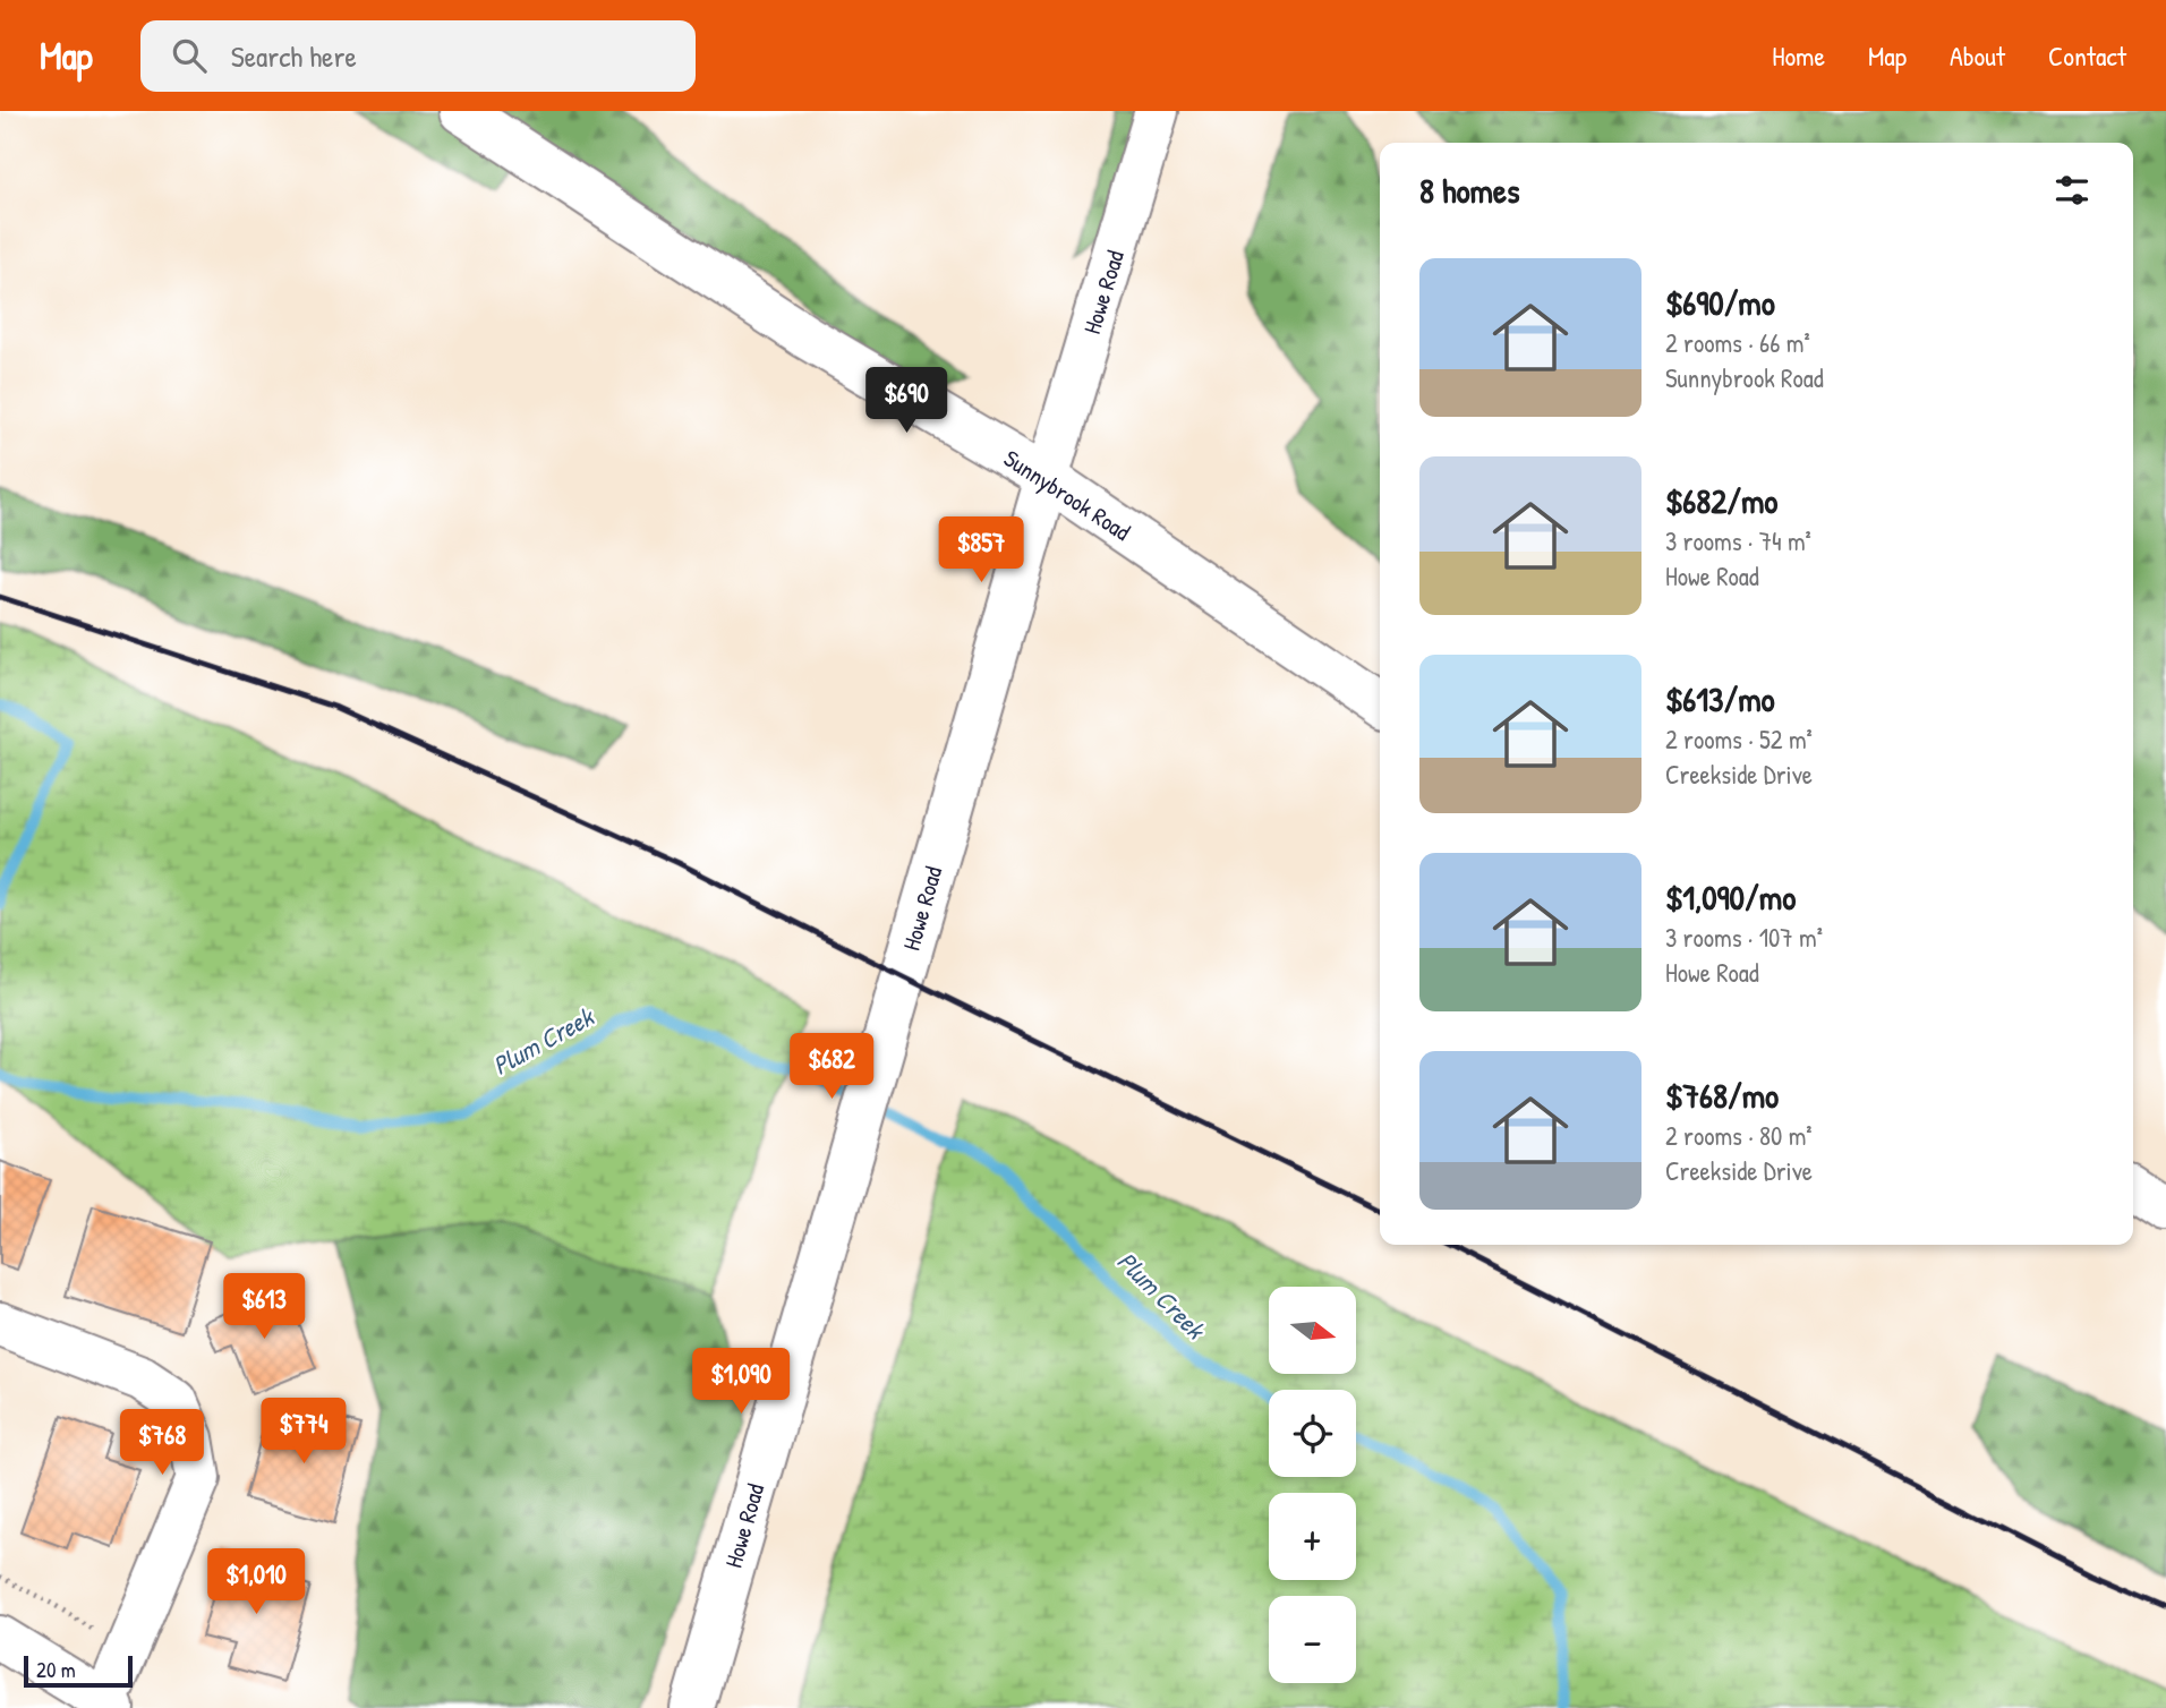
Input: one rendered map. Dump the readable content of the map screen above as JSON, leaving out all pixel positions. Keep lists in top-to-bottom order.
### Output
{
  "streets": {
    "street": ["Howe Road", "Sunnybrook Road"]
  },
  "crossings": [
    ["Howe Road", "Sunnybrook Road"]
  ],
  "water": ["Plum Creek"],
  "scale_bar": "20 m",
  "north": "right",
  "page": {
    "header": "Map",
    "search": "Search here",
    "nav": [
      "Home",
      "Map",
      "About",
      "Contact"
    ],
    "heading": "8 homes",
    "list": [
      {
        "name": "$690/mo",
        "note": "2 rooms · 66 m² · Sunnybrook Road"
      },
      {
        "name": "$682/mo",
        "note": "3 rooms · 74 m² · Howe Road"
      },
      {
        "name": "$613/mo",
        "note": "2 rooms · 52 m² · Creekside Drive"
      },
      {
        "name": "$1,090/mo",
        "note": "3 rooms · 107 m² · Howe Road"
      },
      {
        "name": "$768/mo",
        "note": "2 rooms · 80 m² · Creekside Drive"
      }
    ],
    "price": [
      "$690",
      "$857",
      "$682",
      "$613",
      "$1,090",
      "$774",
      "$768",
      "$1,010"
    ],
    "map_buttons": ["+", "−"],
    "scale": "20 m"
  }
}
